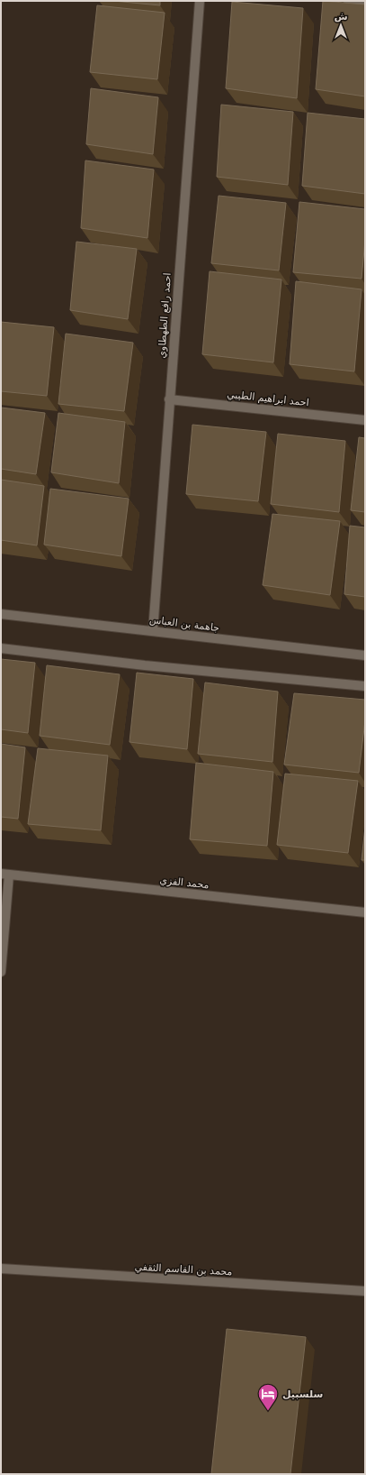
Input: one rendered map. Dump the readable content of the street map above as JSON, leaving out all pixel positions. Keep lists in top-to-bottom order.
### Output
{
  "streets": {
    "street": [
      "احمد رافع الطهطاوي",
      "احمد ابراهيم الطيبي",
      "جاهمة بن العباس",
      "محمد الفزي",
      "محمد بن القاسم الثقفي"
    ]
  },
  "crossings": [
    ["احمد رافع الطهطاوي", "احمد ابراهيم الطيبي"],
    ["احمد رافع الطهطاوي", "جاهمة بن العباس"]
  ],
  "places": {
    "hotel": ["سلسبيل"]
  },
  "north": "top"
}
